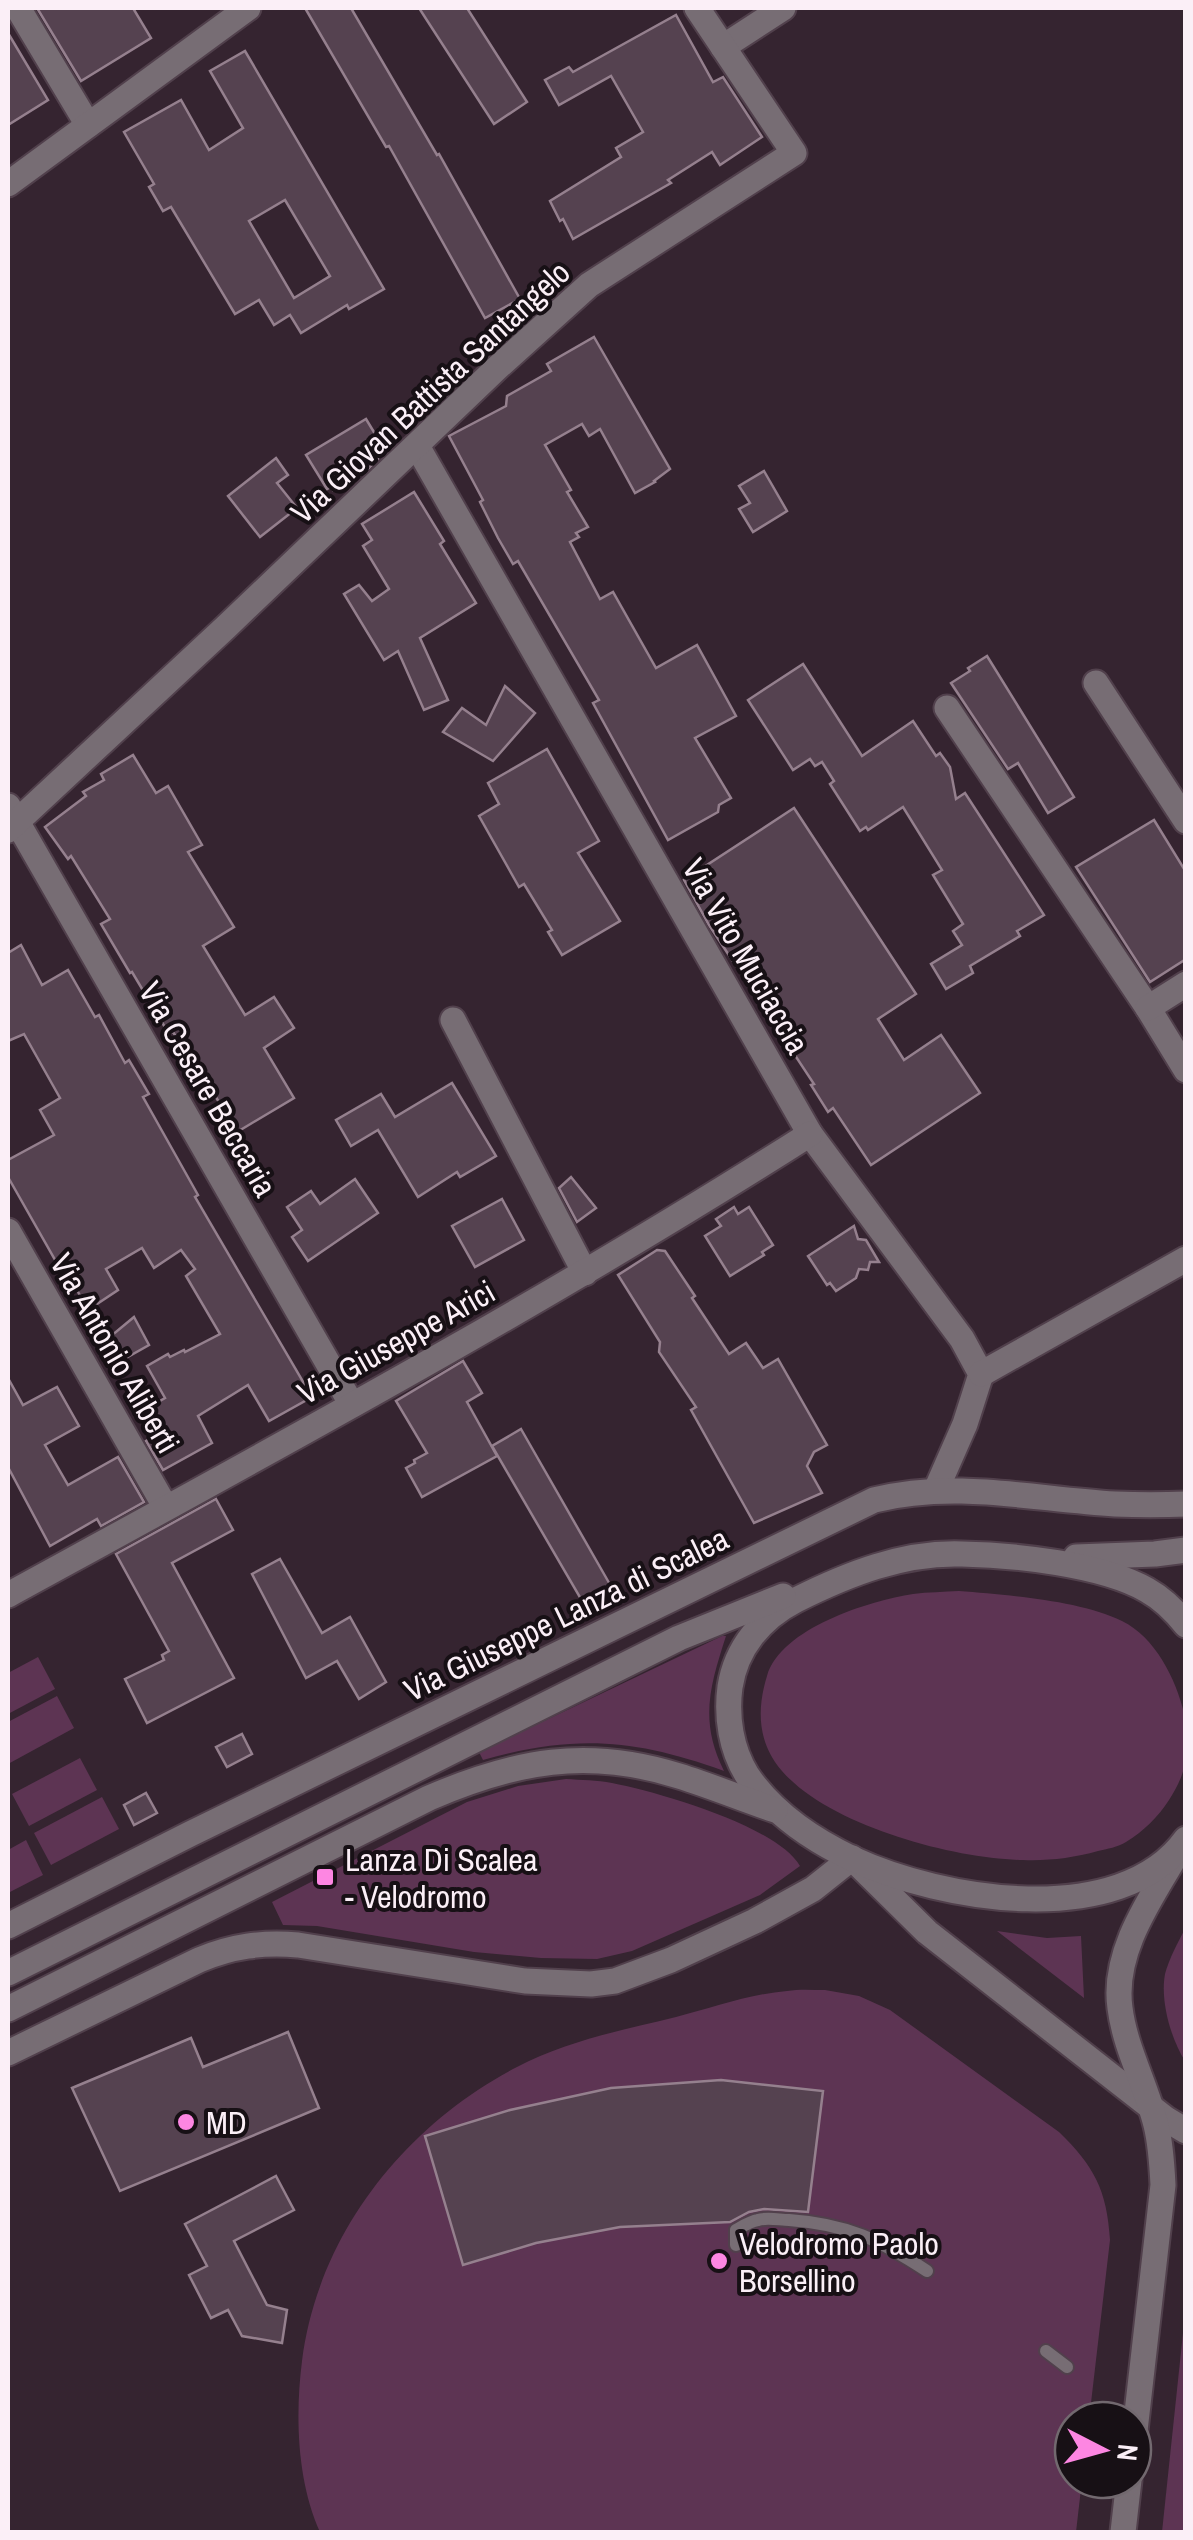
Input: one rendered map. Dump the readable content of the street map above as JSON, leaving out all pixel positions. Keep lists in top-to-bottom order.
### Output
{
  "streets": {
    "street": [
      "Via Giovan Battista Santangelo",
      "Via Vito Muciaccia",
      "Via Cesare Beccaria",
      "Via Giuseppe Arici",
      "Via Antonio Aliberti",
      "Via Giuseppe Lanza di Scalea"
    ]
  },
  "crossings": [
    ["Via Giovan Battista Santangelo", "Via Vito Muciaccia"],
    ["Via Giovan Battista Santangelo", "Via Cesare Beccaria"],
    ["Via Vito Muciaccia", "Via Giuseppe Arici"],
    ["Via Cesare Beccaria", "Via Giuseppe Arici"],
    ["Via Giuseppe Arici", "Via Antonio Aliberti"]
  ],
  "places": {
    "transit": ["Lanza Di Scalea - Velodromo"],
    "other": ["MD", "Velodromo Paolo Borsellino"]
  },
  "north": "right"
}
